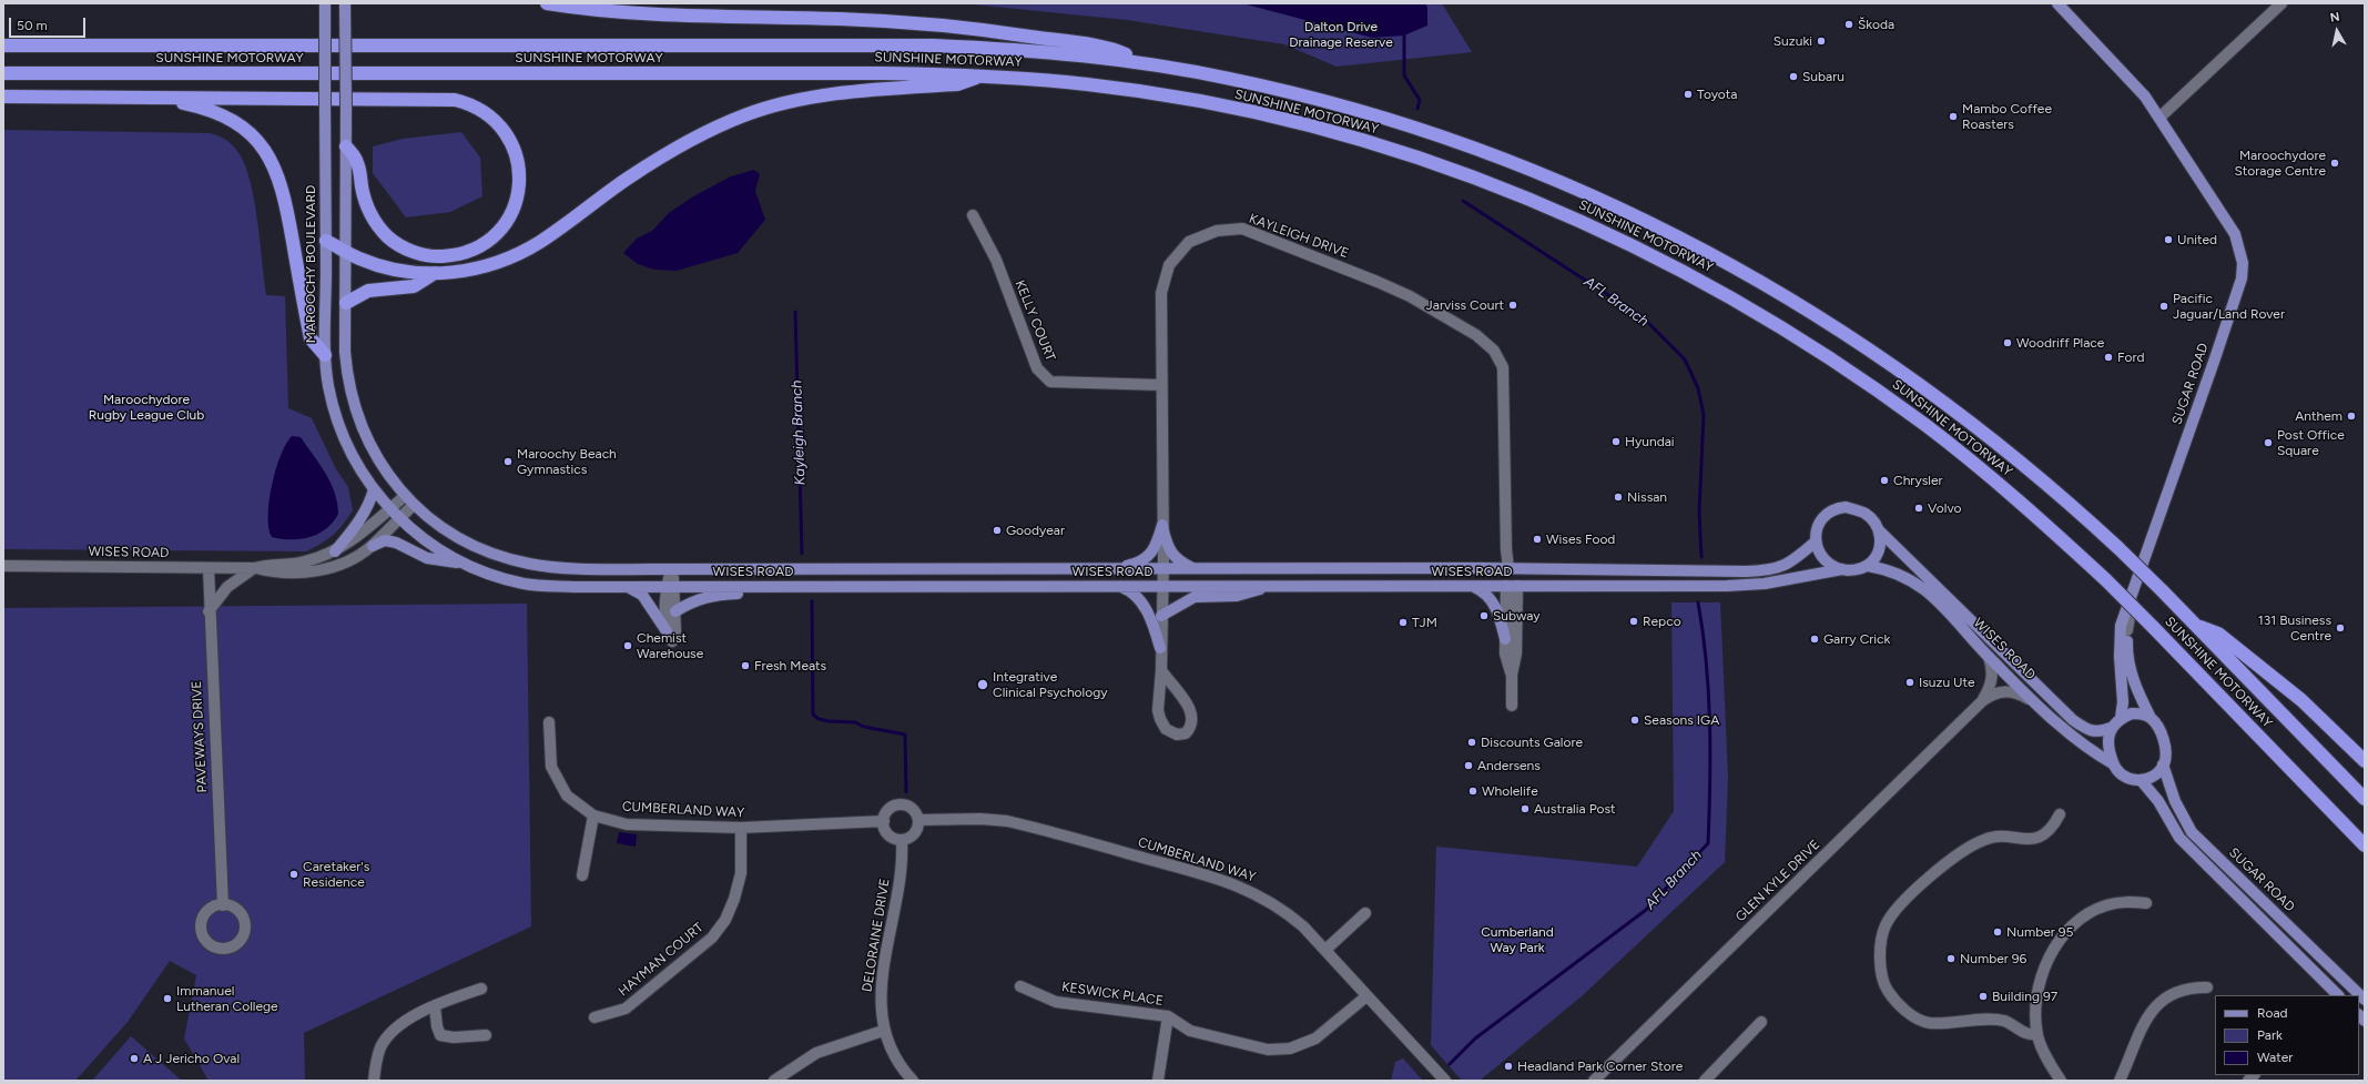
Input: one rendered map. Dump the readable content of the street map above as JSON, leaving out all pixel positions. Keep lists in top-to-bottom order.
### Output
{
  "streets": {
    "highway": ["SUNSHINE MOTORWAY"],
    "main road": [
      "KAYLEIGH DRIVE",
      "MAROOCHY BOULEVARD",
      "SUGAR ROAD",
      "WISES ROAD"
    ],
    "street": [
      "KELLY COURT",
      "PAVEWAYS DRIVE",
      "CUMBERLAND WAY",
      "GLEN KYLE DRIVE",
      "DELORAINE DRIVE",
      "HAYMAN COURT",
      "KESWICK PLACE"
    ]
  },
  "crossings": [
    ["KAYLEIGH DRIVE", "KELLY COURT"],
    ["KAYLEIGH DRIVE", "WISES ROAD"],
    ["MAROOCHY BOULEVARD", "WISES ROAD"],
    ["SUGAR ROAD", "WISES ROAD"],
    ["WISES ROAD", "PAVEWAYS DRIVE"],
    ["CUMBERLAND WAY", "DELORAINE DRIVE"],
    ["CUMBERLAND WAY", "HAYMAN COURT"],
    ["CUMBERLAND WAY", "KESWICK PLACE"]
  ],
  "water": ["AFL Branch", "Kayleigh Branch"],
  "parks": ["Dalton Drive Drainage Reserve", "Maroochydore Rugby League Club", "Cumberland Way Park"],
  "places": [
    "Škoda",
    "Suzuki",
    "Subaru",
    "Toyota",
    "Mambo Coffee Roasters",
    "Maroochydore Storage Centre",
    "United",
    "Jarviss Court",
    "Pacific Jaguar/Land Rover",
    "Woodriff Place",
    "Ford",
    "Anthem",
    "Hyundai",
    "Post Office Square",
    "Maroochy Beach Gymnastics",
    "Chrysler",
    "Nissan",
    "Volvo",
    "Goodyear",
    "Wises Food",
    "Subway",
    "Repco",
    "TJM",
    "131 Business Centre",
    "Garry Crick",
    "Chemist Warehouse",
    "Fresh Meats",
    "Isuzu Ute",
    "Integrative Clinical Psychology",
    "Seasons IGA",
    "Discounts Galore",
    "Andersens",
    "Wholelife",
    "Australia Post",
    "Caretaker's Residence",
    "Number 95",
    "Number 96",
    "Building 97",
    "Immanuel Lutheran College",
    "A J Jericho Oval",
    "Headland Park Corner Store"
  ],
  "legend": ["Road", "Park", "Water"],
  "scale_bar": "50 m",
  "north": "top"
}
